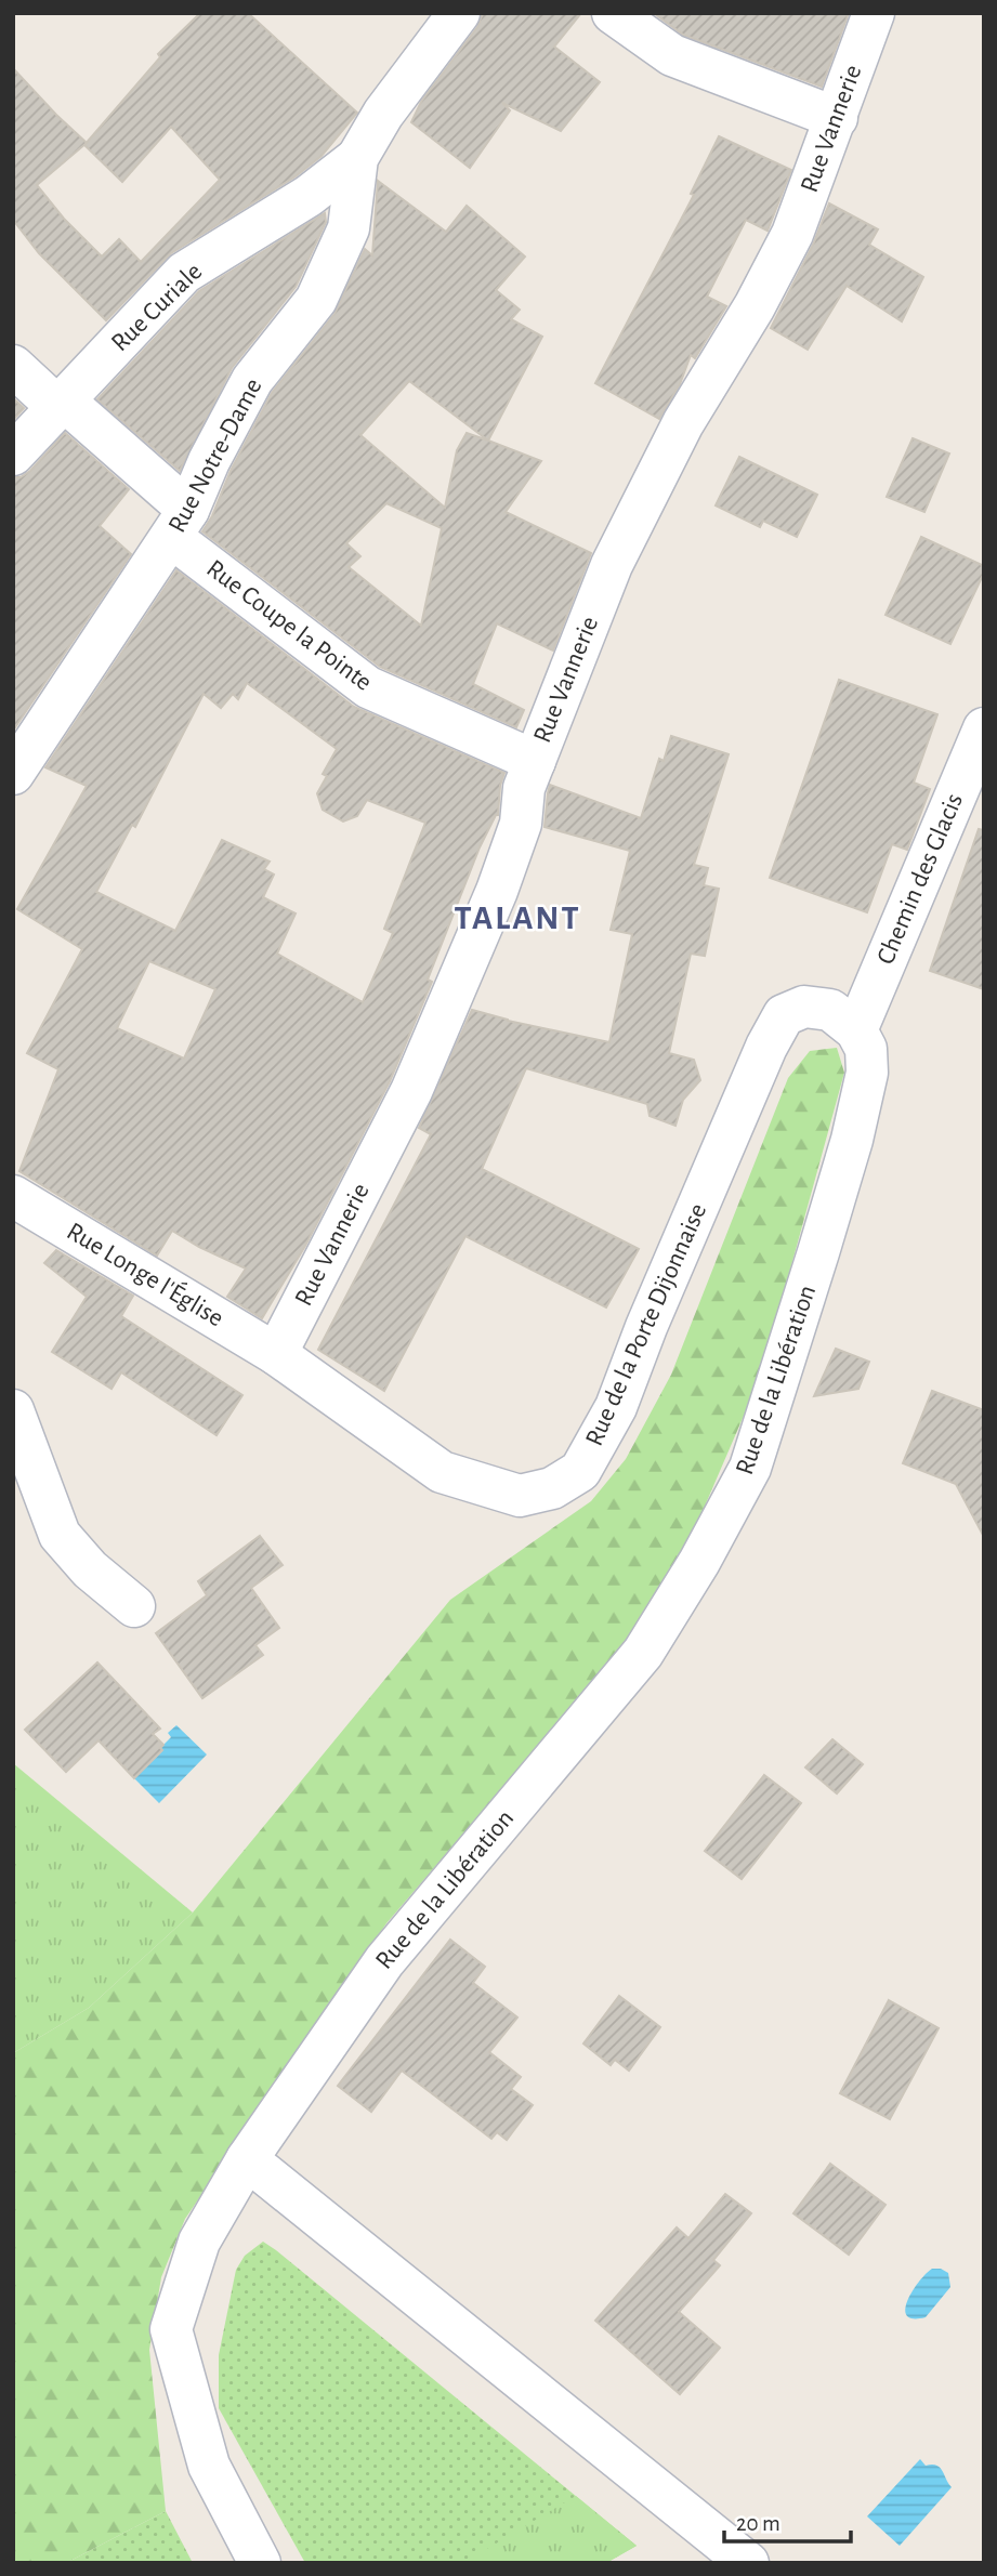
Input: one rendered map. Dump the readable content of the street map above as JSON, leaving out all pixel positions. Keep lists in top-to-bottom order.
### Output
{
  "streets": {
    "street": [
      "Rue Vannerie",
      "Rue Curiale",
      "Rue Notre-Dame",
      "Rue Coupe la Pointe",
      "Chemin des Glacis",
      "Rue Longe l'Église",
      "Rue de la Porte Dijonnaise",
      "Rue de la Libération"
    ]
  },
  "crossings": [
    ["Rue Vannerie", "Rue Coupe la Pointe"],
    ["Rue Vannerie", "Rue Longe l'Église"],
    ["Rue Vannerie", "Rue de la Porte Dijonnaise"],
    ["Rue Curiale", "Rue Notre-Dame"],
    ["Rue Curiale", "Rue Coupe la Pointe"],
    ["Rue Notre-Dame", "Rue Coupe la Pointe"],
    ["Chemin des Glacis", "Rue de la Porte Dijonnaise"],
    ["Chemin des Glacis", "Rue de la Libération"],
    ["Rue Longe l'Église", "Rue de la Porte Dijonnaise"],
    ["Rue de la Porte Dijonnaise", "Rue de la Libération"]
  ],
  "districts": ["TALANT"],
  "scale_bar": "20 m"
}
